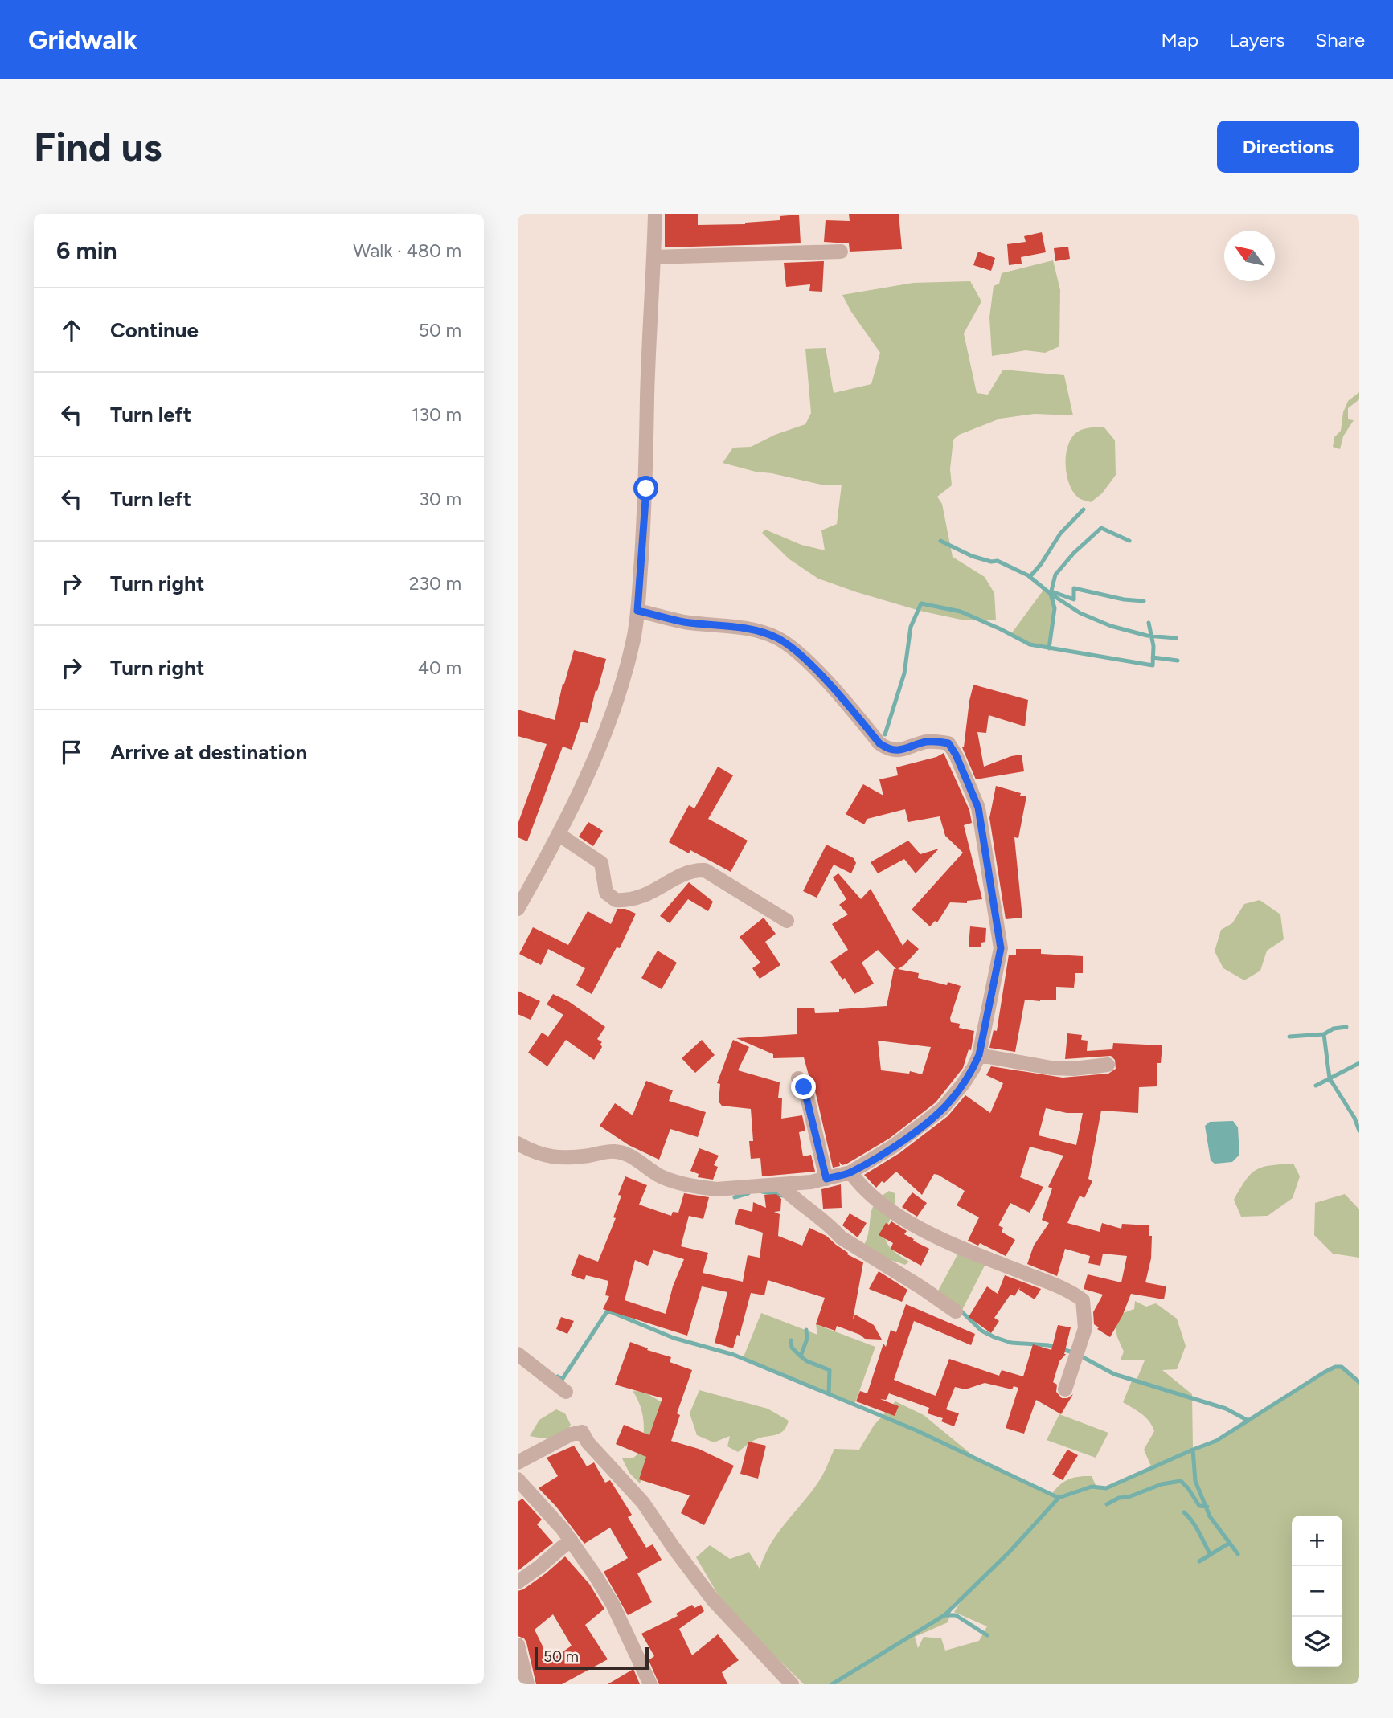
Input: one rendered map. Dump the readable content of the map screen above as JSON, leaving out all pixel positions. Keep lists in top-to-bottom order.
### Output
{
  "scale_bar": "50 m",
  "north": "top left",
  "page": {
    "header": "Gridwalk",
    "nav": ["Map", "Layers", "Share"],
    "buttons": "Directions",
    "title": "Find us",
    "heading": ["6 min", "Walk · 480 m"],
    "list": [
      ["Continue", "50 m"],
      ["Turn left", "130 m"],
      ["Turn left", "30 m"],
      ["Turn right", "230 m"],
      ["Turn right", "40 m"],
      "Arrive at destination"
    ],
    "map_buttons": ["+", "−"],
    "scale": "50 m"
  }
}
